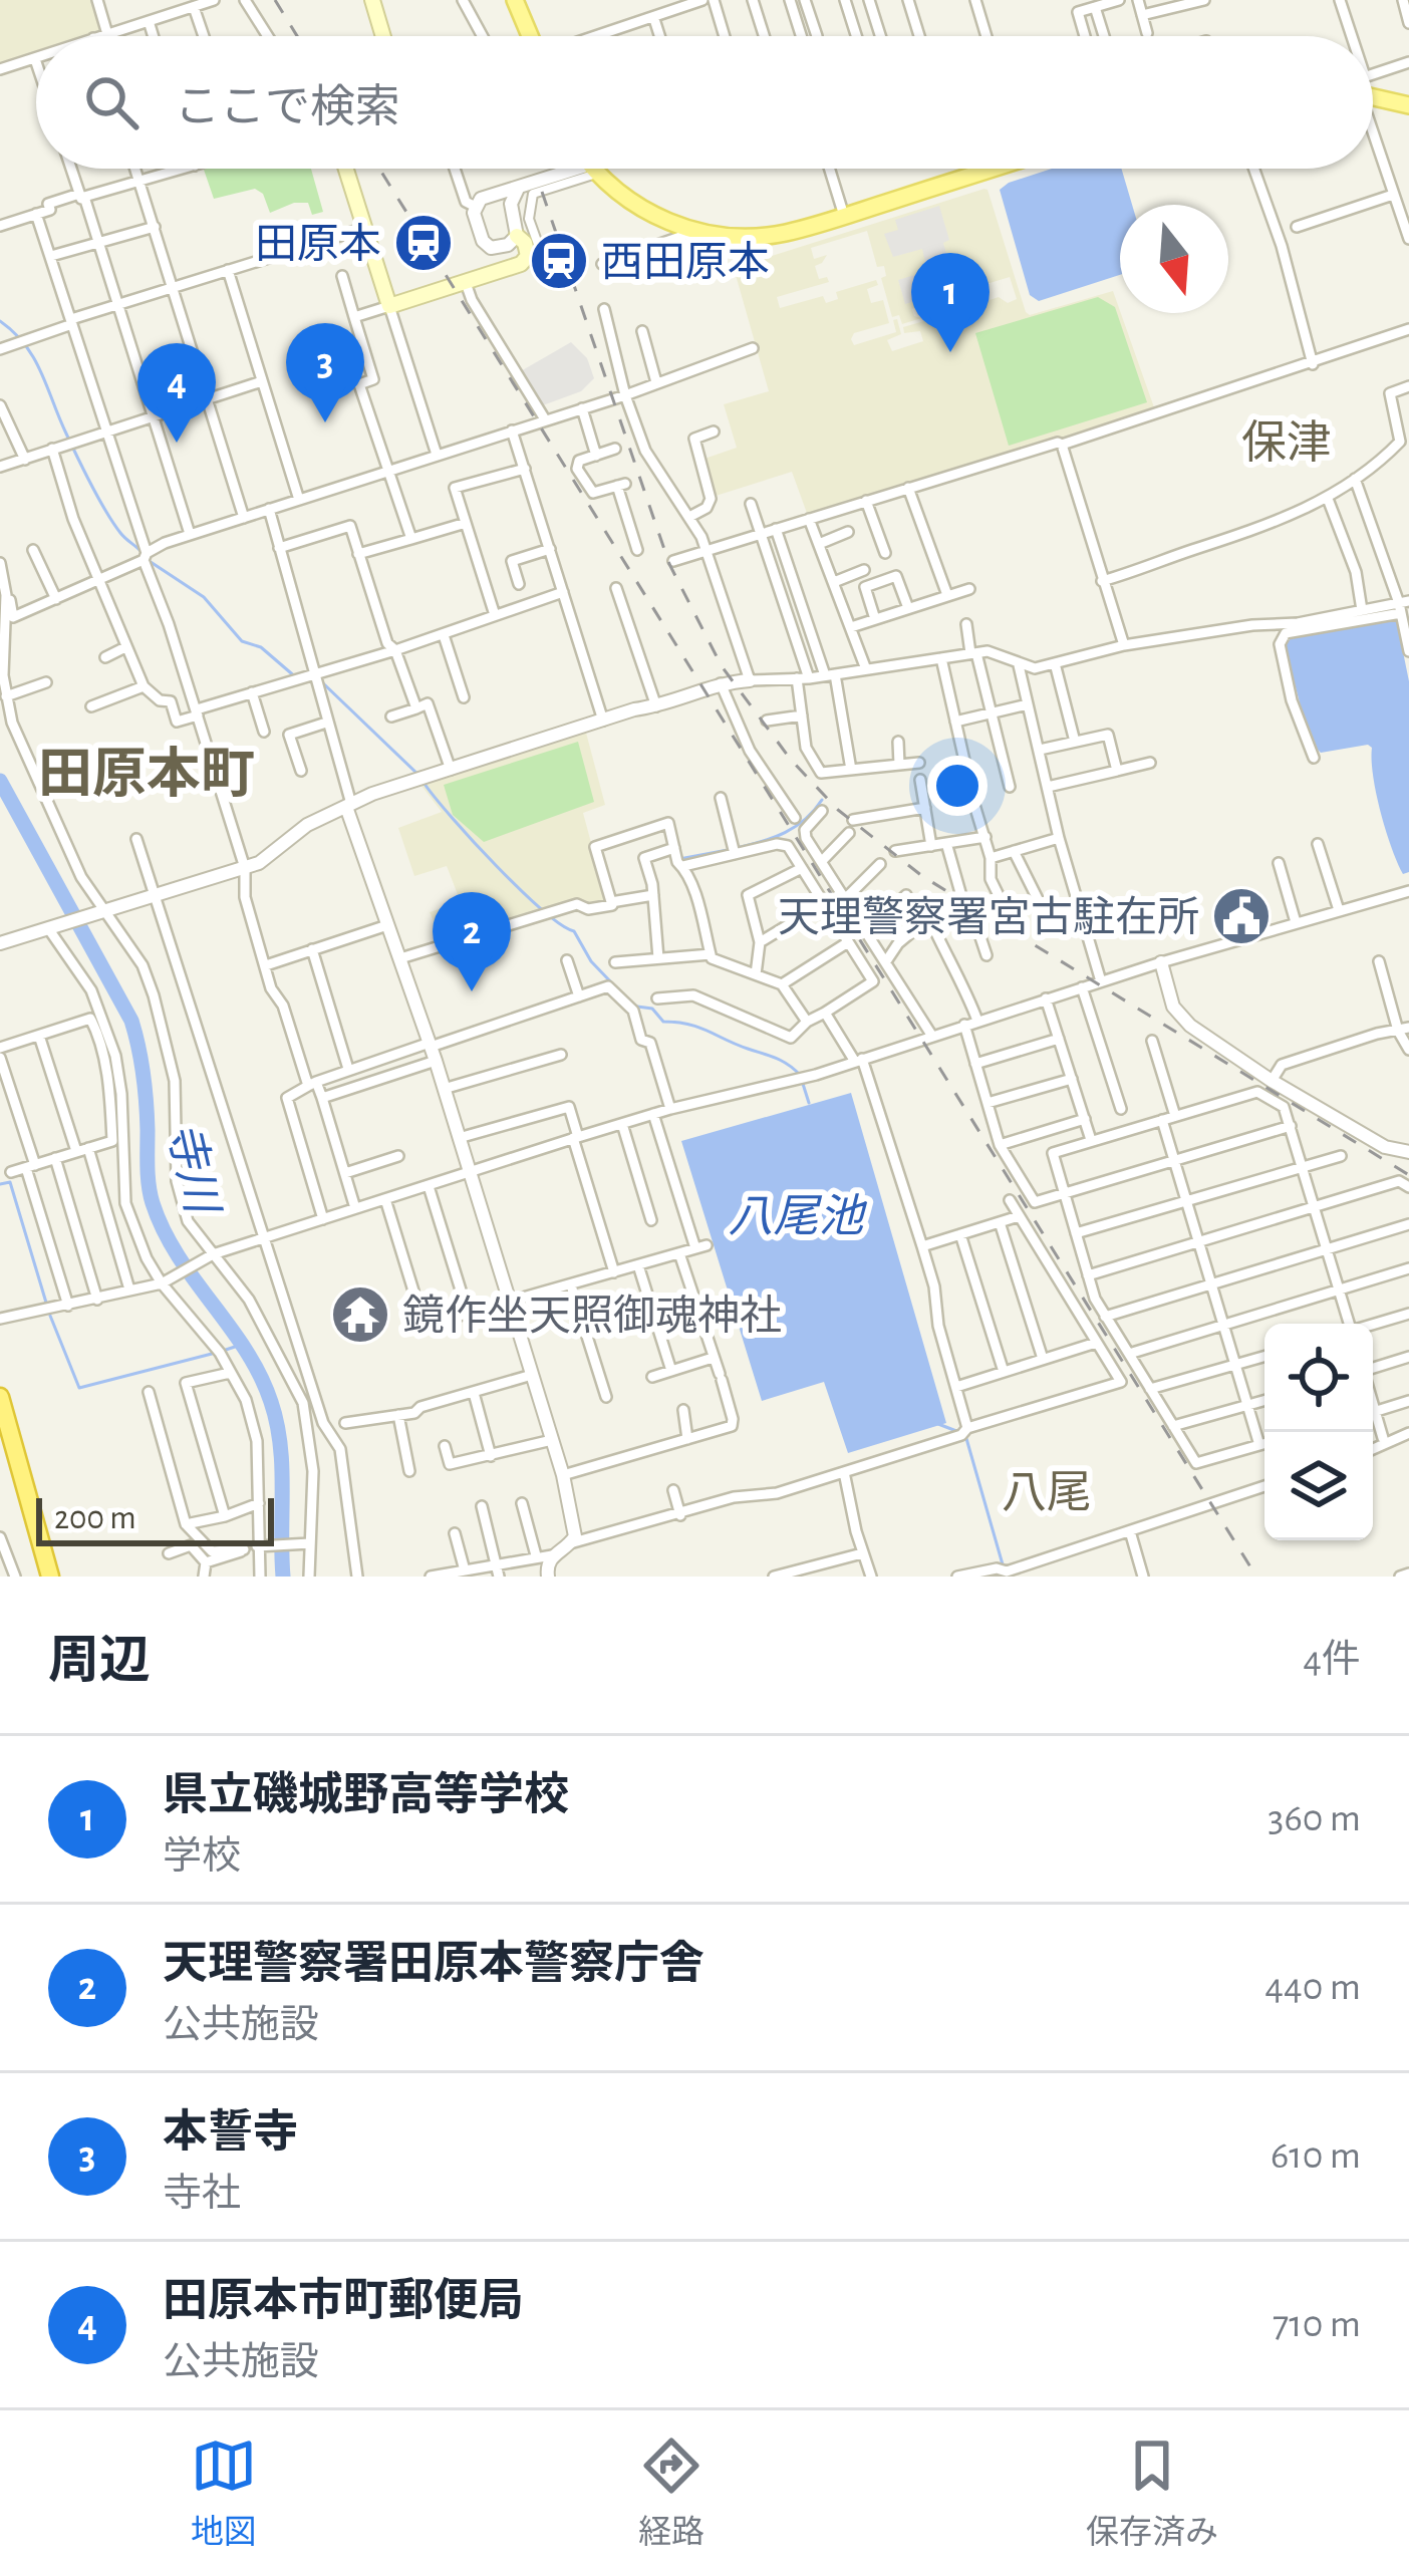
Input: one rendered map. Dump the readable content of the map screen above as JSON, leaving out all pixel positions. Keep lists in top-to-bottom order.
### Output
{
  "districts": ["保津", "田原本町", "八尾"],
  "water": ["寺川", "八尾池"],
  "places": {
    "station": ["田原本", "西田原本"],
    "public building": ["天理警察署宮古駐在所"],
    "temple": ["鏡作坐天照御魂神社"]
  },
  "scale_bar": "200 m",
  "north": "bottom",
  "page": {
    "search": "ここで検索",
    "pins": [
      "1",
      "3",
      "4",
      "2"
    ],
    "scale": "200 m",
    "heading": ["周辺", "4件"],
    "list": [
      {
        "mark": "1",
        "name": "県立磯城野高等学校",
        "note": "学校",
        "value": "360 m"
      },
      {
        "mark": "2",
        "name": "天理警察署田原本警察庁舎",
        "note": "公共施設",
        "value": "440 m"
      },
      {
        "mark": "3",
        "name": "本誓寺",
        "note": "寺社",
        "value": "610 m"
      },
      {
        "mark": "4",
        "name": "田原本市町郵便局",
        "note": "公共施設",
        "value": "710 m"
      }
    ],
    "nav": ["地図", "経路", "保存済み"]
  }
}
